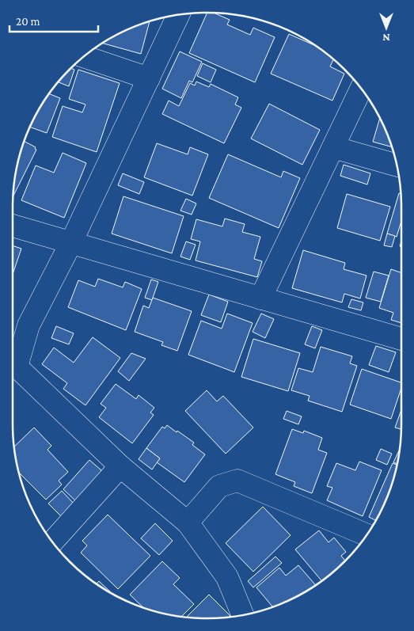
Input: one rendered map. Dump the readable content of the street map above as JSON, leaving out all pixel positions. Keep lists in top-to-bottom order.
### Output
{
  "scale_bar": "20 m",
  "north": "bottom"
}
